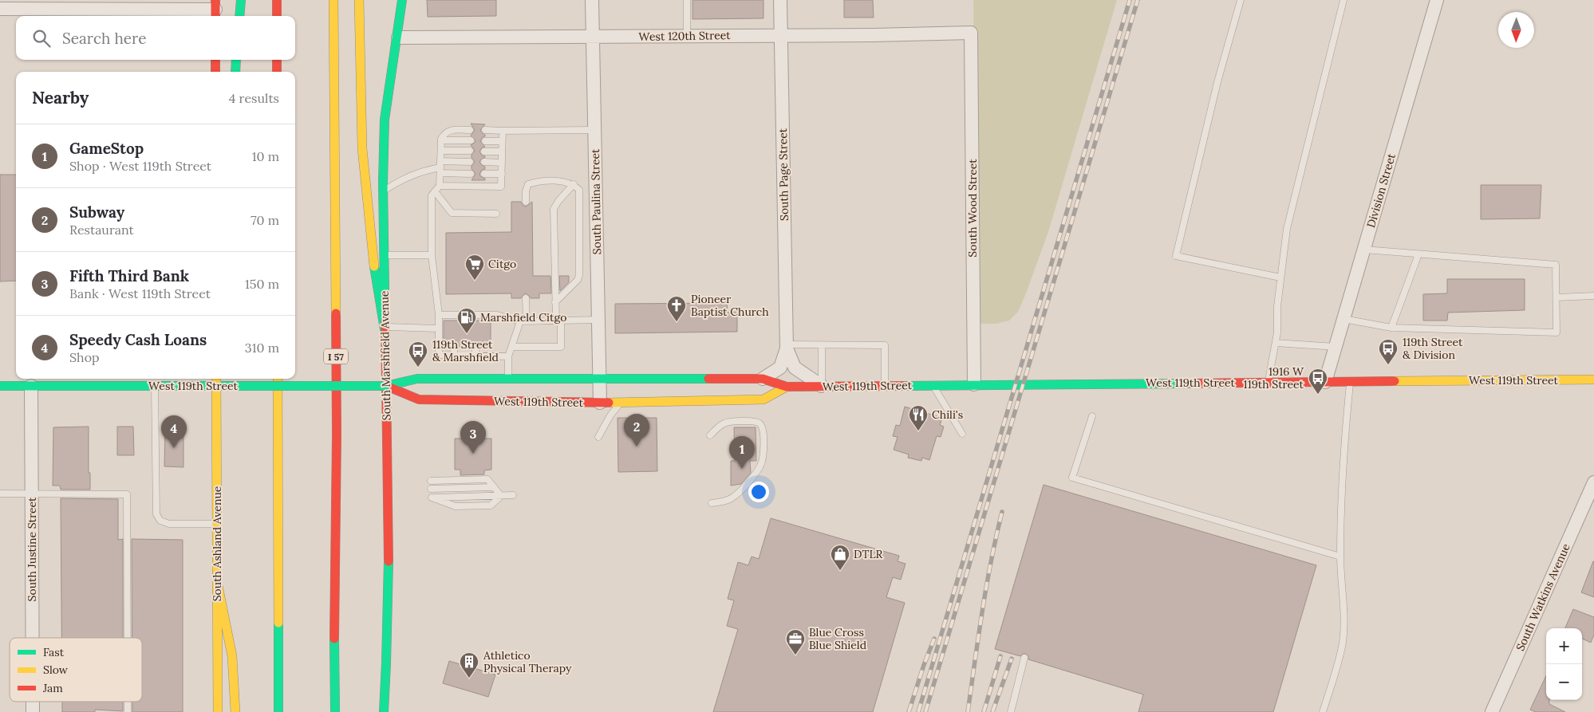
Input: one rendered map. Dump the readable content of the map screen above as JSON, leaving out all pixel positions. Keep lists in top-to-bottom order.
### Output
{
  "streets": {
    "main road": [
      "South Marshfield Avenue",
      "I 57",
      "West 119th Street",
      "South Ashland Avenue"
    ],
    "street": [
      "West 120th Street",
      "South Page Street",
      "Division Street",
      "South Paulina Street",
      "South Wood Street",
      "South Justine Street",
      "South Watkins Avenue"
    ]
  },
  "crossings": [
    ["West 120th Street", "South Page Street"],
    ["West 120th Street", "South Paulina Street"],
    ["West 120th Street", "South Wood Street"],
    ["West 120th Street", "South Marshfield Avenue"],
    ["South Page Street", "West 119th Street"],
    ["Division Street", "West 119th Street"],
    ["South Paulina Street", "West 119th Street"],
    ["South Wood Street", "West 119th Street"],
    ["South Marshfield Avenue", "West 119th Street"],
    ["West 119th Street", "South Ashland Avenue"],
    ["West 119th Street", "South Justine Street"]
  ],
  "places": {
    "supermarket": ["Citgo"],
    "church": ["Pioneer Baptist Church"],
    "fuel station": ["Marshfield Citgo"],
    "bus stop": ["119th Street & Division", "119th Street & Marshfield", "1916 W 119th Street"],
    "restaurant": ["Chili's"],
    "shop": ["DTLR"],
    "office": ["Blue Cross Blue Shield"],
    "building": ["Athletico Physical Therapy"]
  },
  "legend": ["Fast", "Slow", "Jam"],
  "north": "bottom",
  "page": {
    "search": "Search here",
    "heading": ["Nearby", "4 results"],
    "list": [
      {
        "mark": "1",
        "name": "GameStop",
        "note": "Shop · West 119th Street",
        "value": "10 m"
      },
      {
        "mark": "2",
        "name": "Subway",
        "note": "Restaurant",
        "value": "70 m"
      },
      {
        "mark": "3",
        "name": "Fifth Third Bank",
        "note": "Bank · West 119th Street",
        "value": "150 m"
      },
      {
        "mark": "4",
        "name": "Speedy Cash Loans",
        "note": "Shop",
        "value": "310 m"
      }
    ],
    "pins": [
      "2",
      "4",
      "3",
      "1"
    ],
    "map_buttons": ["+", "−"]
  }
}
